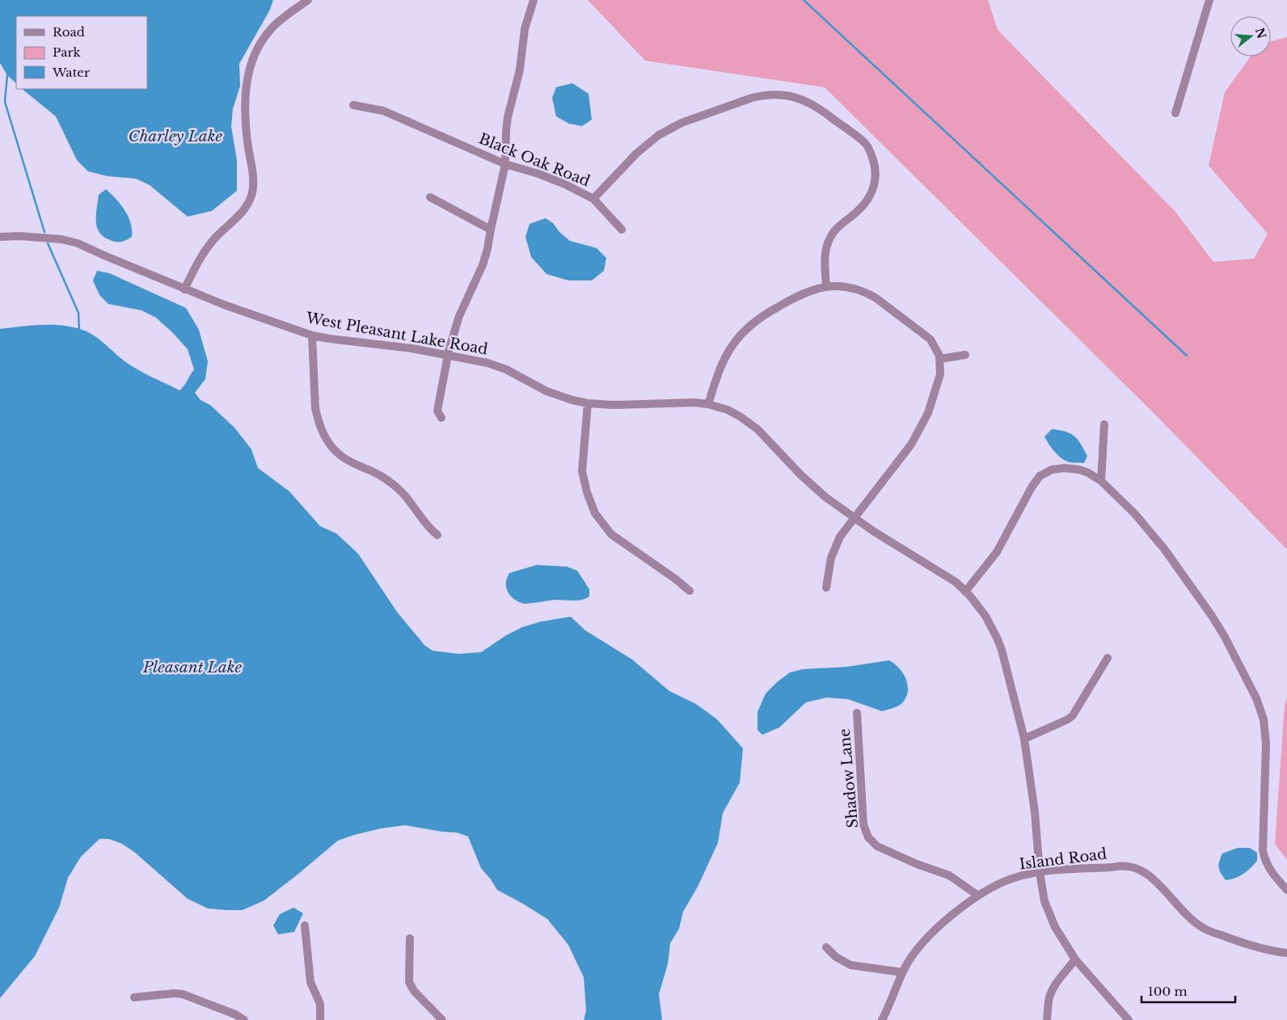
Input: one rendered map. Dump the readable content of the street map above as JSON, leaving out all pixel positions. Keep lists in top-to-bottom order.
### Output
{
  "streets": {
    "street": [
      "Black Oak Road",
      "West Pleasant Lake Road",
      "Shadow Lane",
      "Island Road"
    ]
  },
  "crossings": [
    ["West Pleasant Lake Road", "Island Road"],
    ["Shadow Lane", "Island Road"]
  ],
  "water": ["Charley Lake", "Pleasant Lake"],
  "legend": ["Road", "Park", "Water"],
  "scale_bar": "100 m",
  "north": "right"
}
